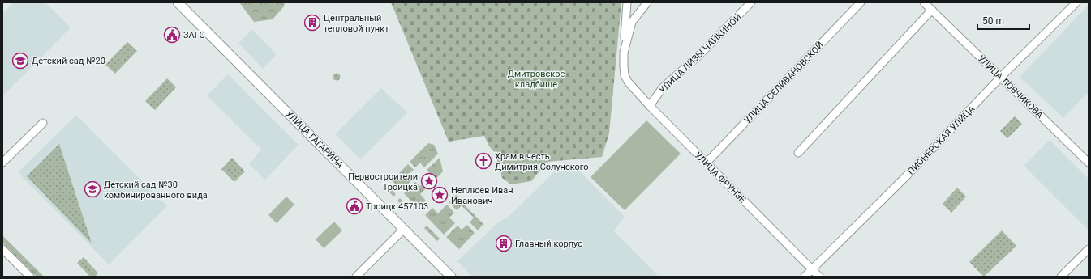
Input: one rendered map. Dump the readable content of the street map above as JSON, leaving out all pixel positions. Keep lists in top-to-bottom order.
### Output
{
  "streets": {
    "main road": ["УЛИЦА ГАГАРИНА"],
    "street": [
      "УЛИЦА ЛИЗЫ ЧАЙКИНОЙ",
      "УЛИЦА СЕЛИВАНОВСКОЙ",
      "УЛИЦА ЛОВЧИКОВА",
      "ПИОНЕРСКАЯ УЛИЦА",
      "УЛИЦА ФРУНЗЕ"
    ]
  },
  "crossings": [
    ["УЛИЦА ЛИЗЫ ЧАЙКИНОЙ", "УЛИЦА ФРУНЗЕ"],
    ["УЛИЦА СЕЛИВАНОВСКОЙ", "УЛИЦА ФРУНЗЕ"],
    ["УЛИЦА ЛОВЧИКОВА", "ПИОНЕРСКАЯ УЛИЦА"],
    ["ПИОНЕРСКАЯ УЛИЦА", "УЛИЦА ФРУНЗЕ"]
  ],
  "parks": ["Дмитровское кладбище"],
  "places": {
    "building": ["Центральный тепловой пункт", "Главный корпус"],
    "public building": ["ЗАГС", "Троицк 457103"],
    "school or university": ["Детский сад №20", "Детский сад №30 комбинированного вида"],
    "church": ["Храм в честь Димитрия Солунского"],
    "place": ["Первостроители Троицка", "Неплюев Иван Иванович"]
  },
  "scale_bar": "50 m"
}
